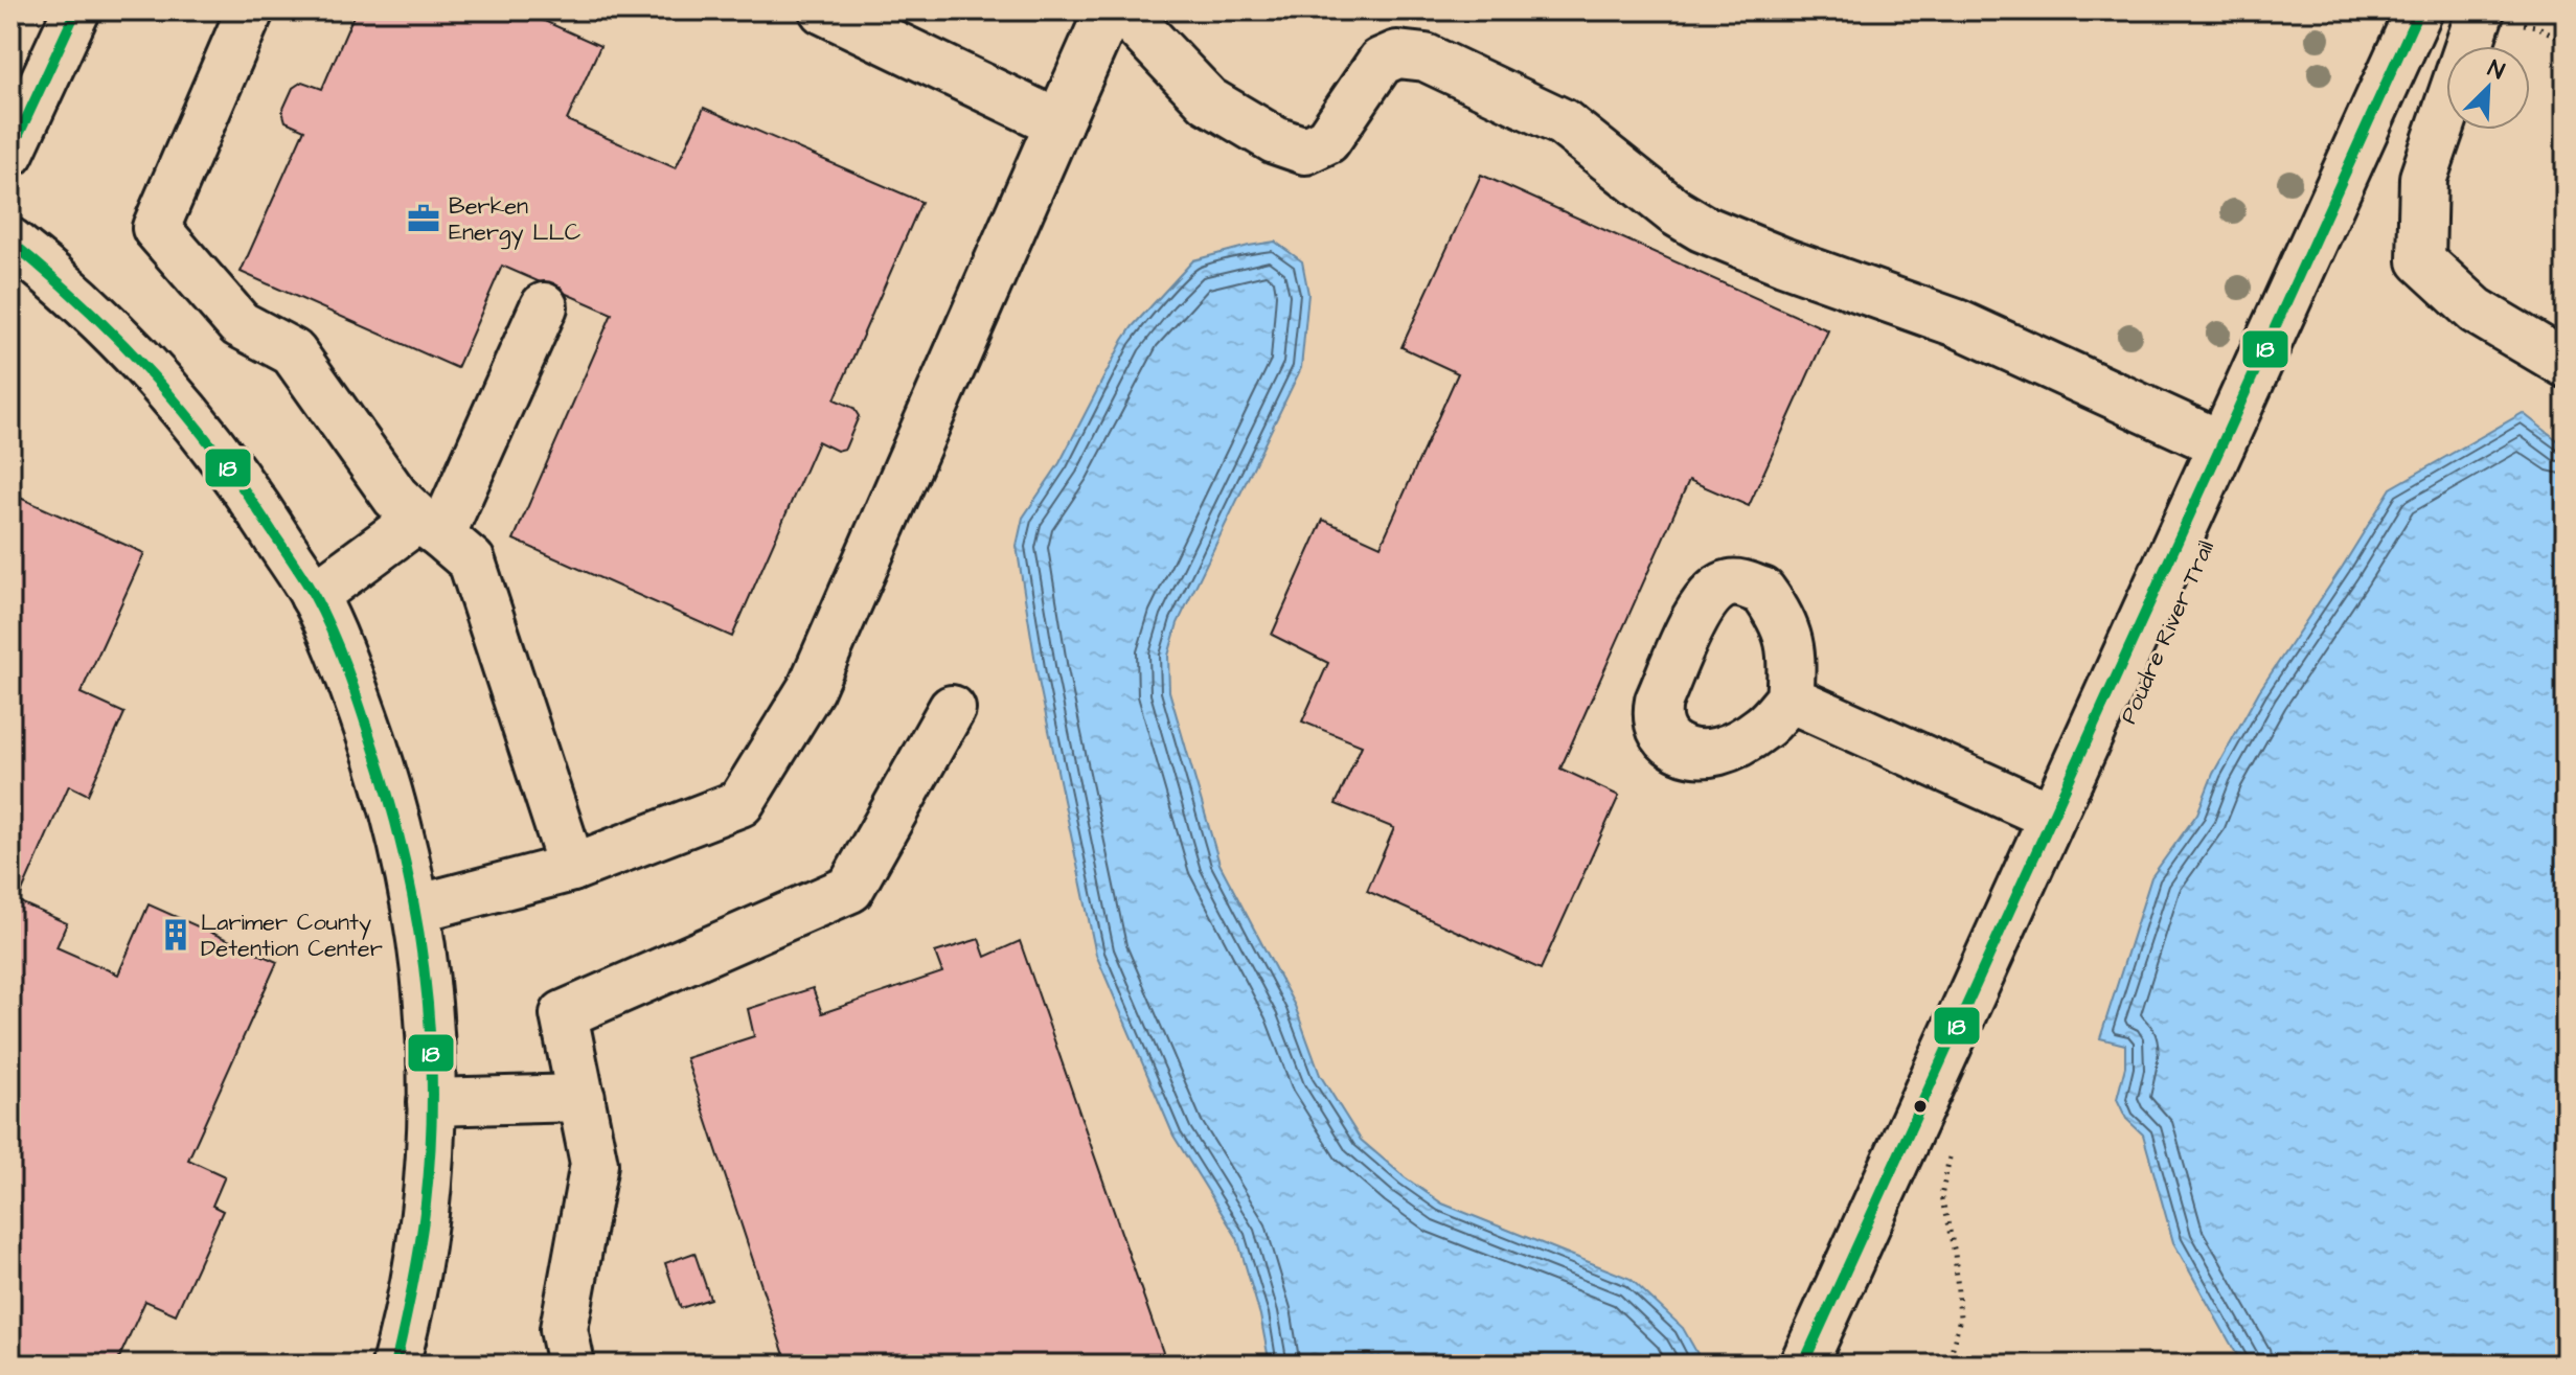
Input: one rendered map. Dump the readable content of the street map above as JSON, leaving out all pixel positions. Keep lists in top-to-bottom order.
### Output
{
  "places": {
    "office": ["Berken Energy LLC"],
    "building": ["Larimer County Detention Center"]
  },
  "lines": ["transit line 18"],
  "north": "top right"
}
